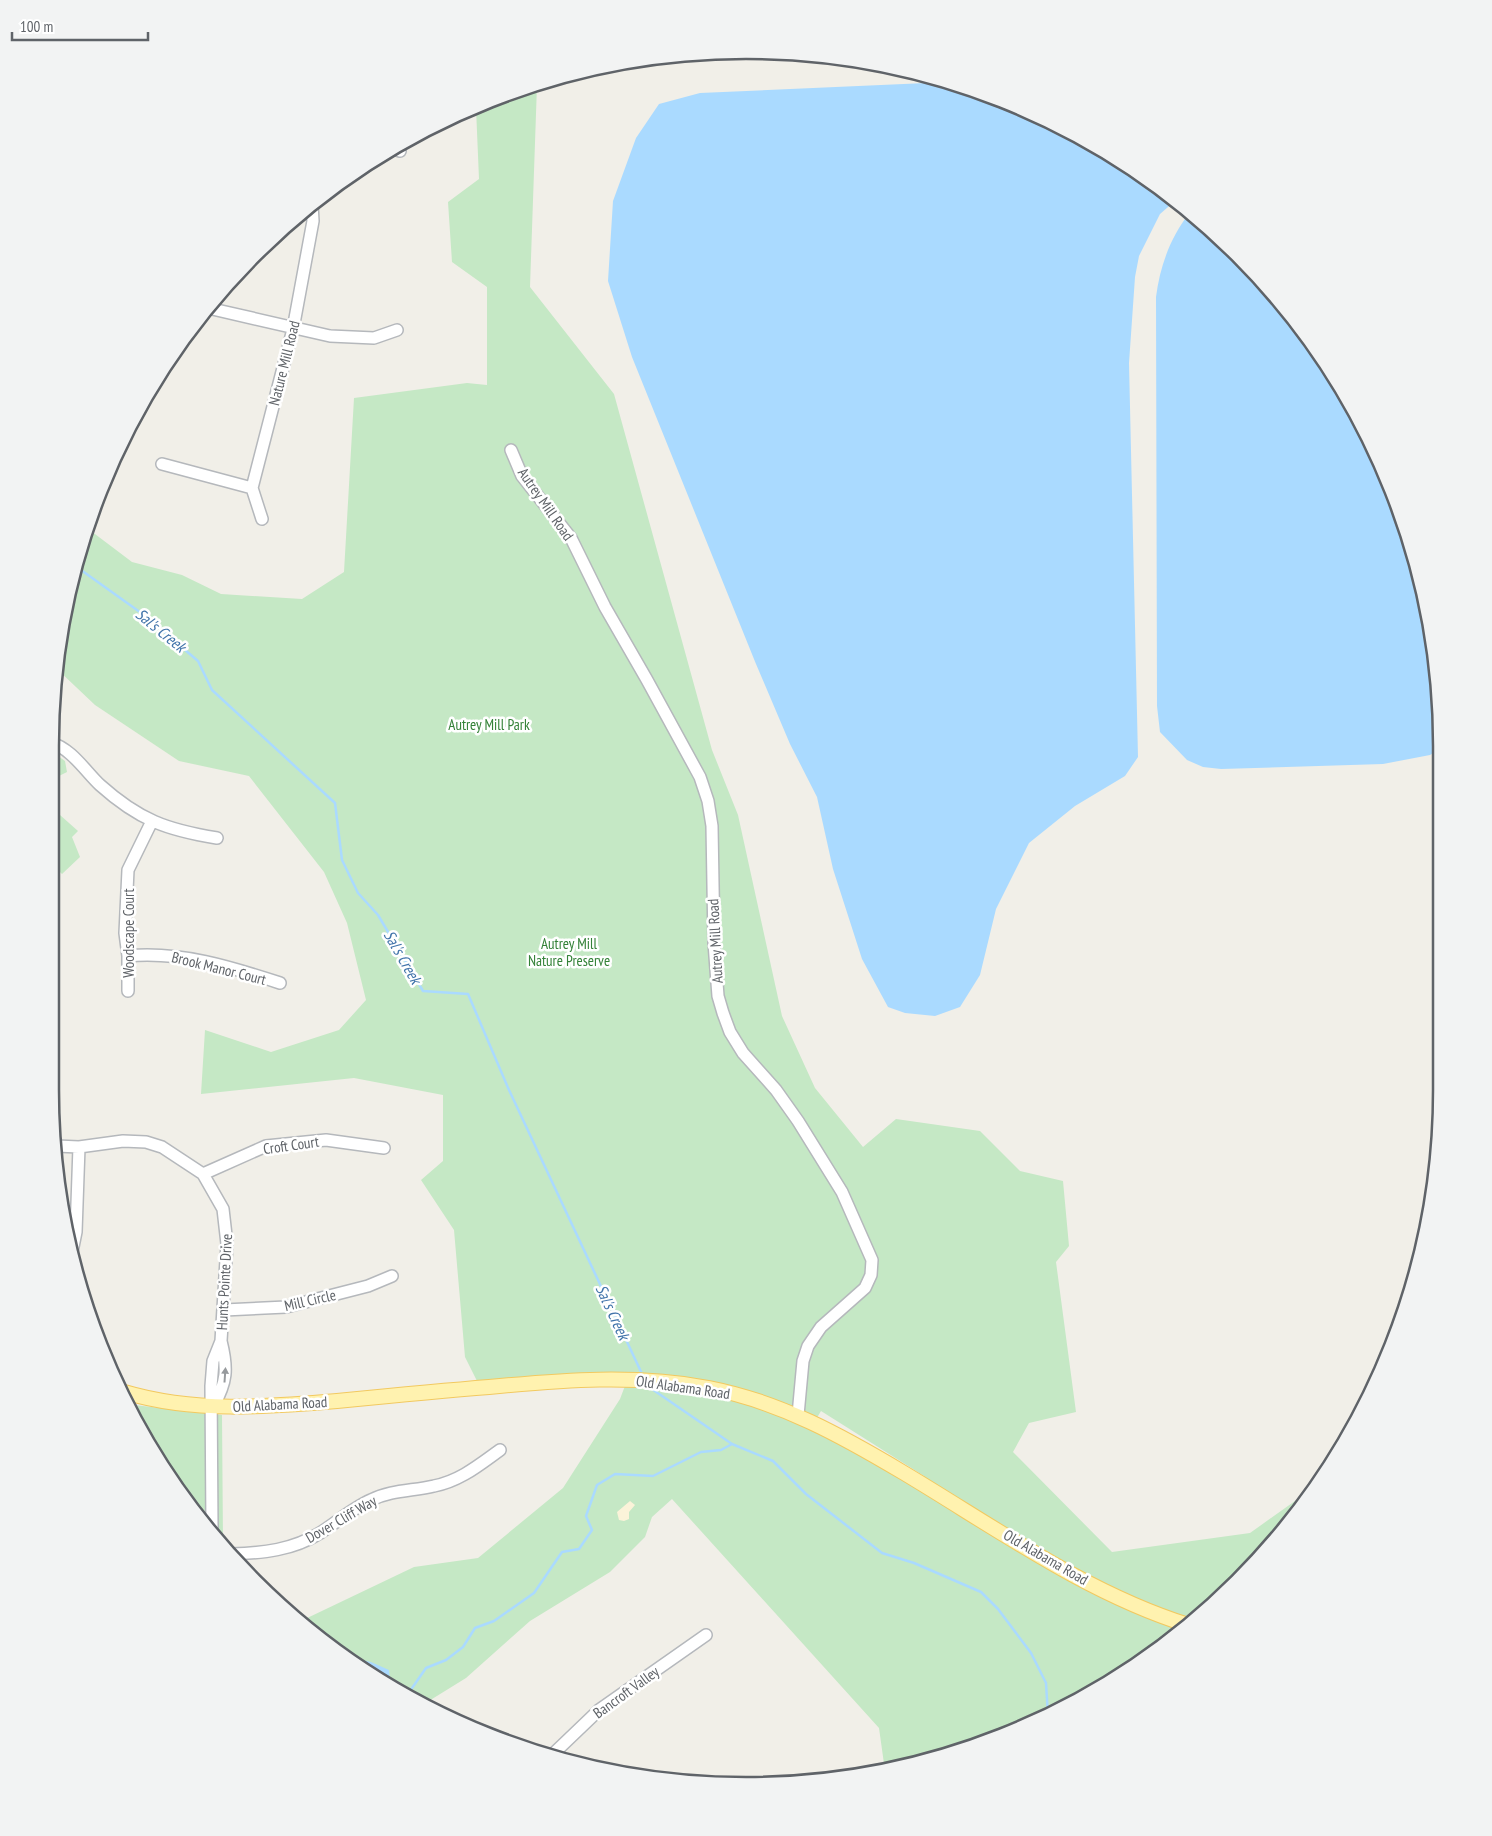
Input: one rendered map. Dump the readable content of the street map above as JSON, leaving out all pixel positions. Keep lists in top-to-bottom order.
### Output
{
  "streets": {
    "main road": ["Old Alabama Road"],
    "street": [
      "Nature Mill Road",
      "Autrey Mill Road",
      "Woodscape Court",
      "Brook Manor Court",
      "Croft Court",
      "Hunts Pointe Drive",
      "Mill Circle",
      "Dover Cliff Way",
      "Bancroft Valley"
    ]
  },
  "crossings": [
    ["Autrey Mill Road", "Old Alabama Road"],
    ["Woodscape Court", "Brook Manor Court"],
    ["Croft Court", "Hunts Pointe Drive"],
    ["Hunts Pointe Drive", "Mill Circle"],
    ["Hunts Pointe Drive", "Old Alabama Road"]
  ],
  "water": ["Sal's Creek"],
  "parks": ["Autrey Mill Park", "Autrey Mill Nature Preserve"],
  "scale_bar": "100 m"
}
